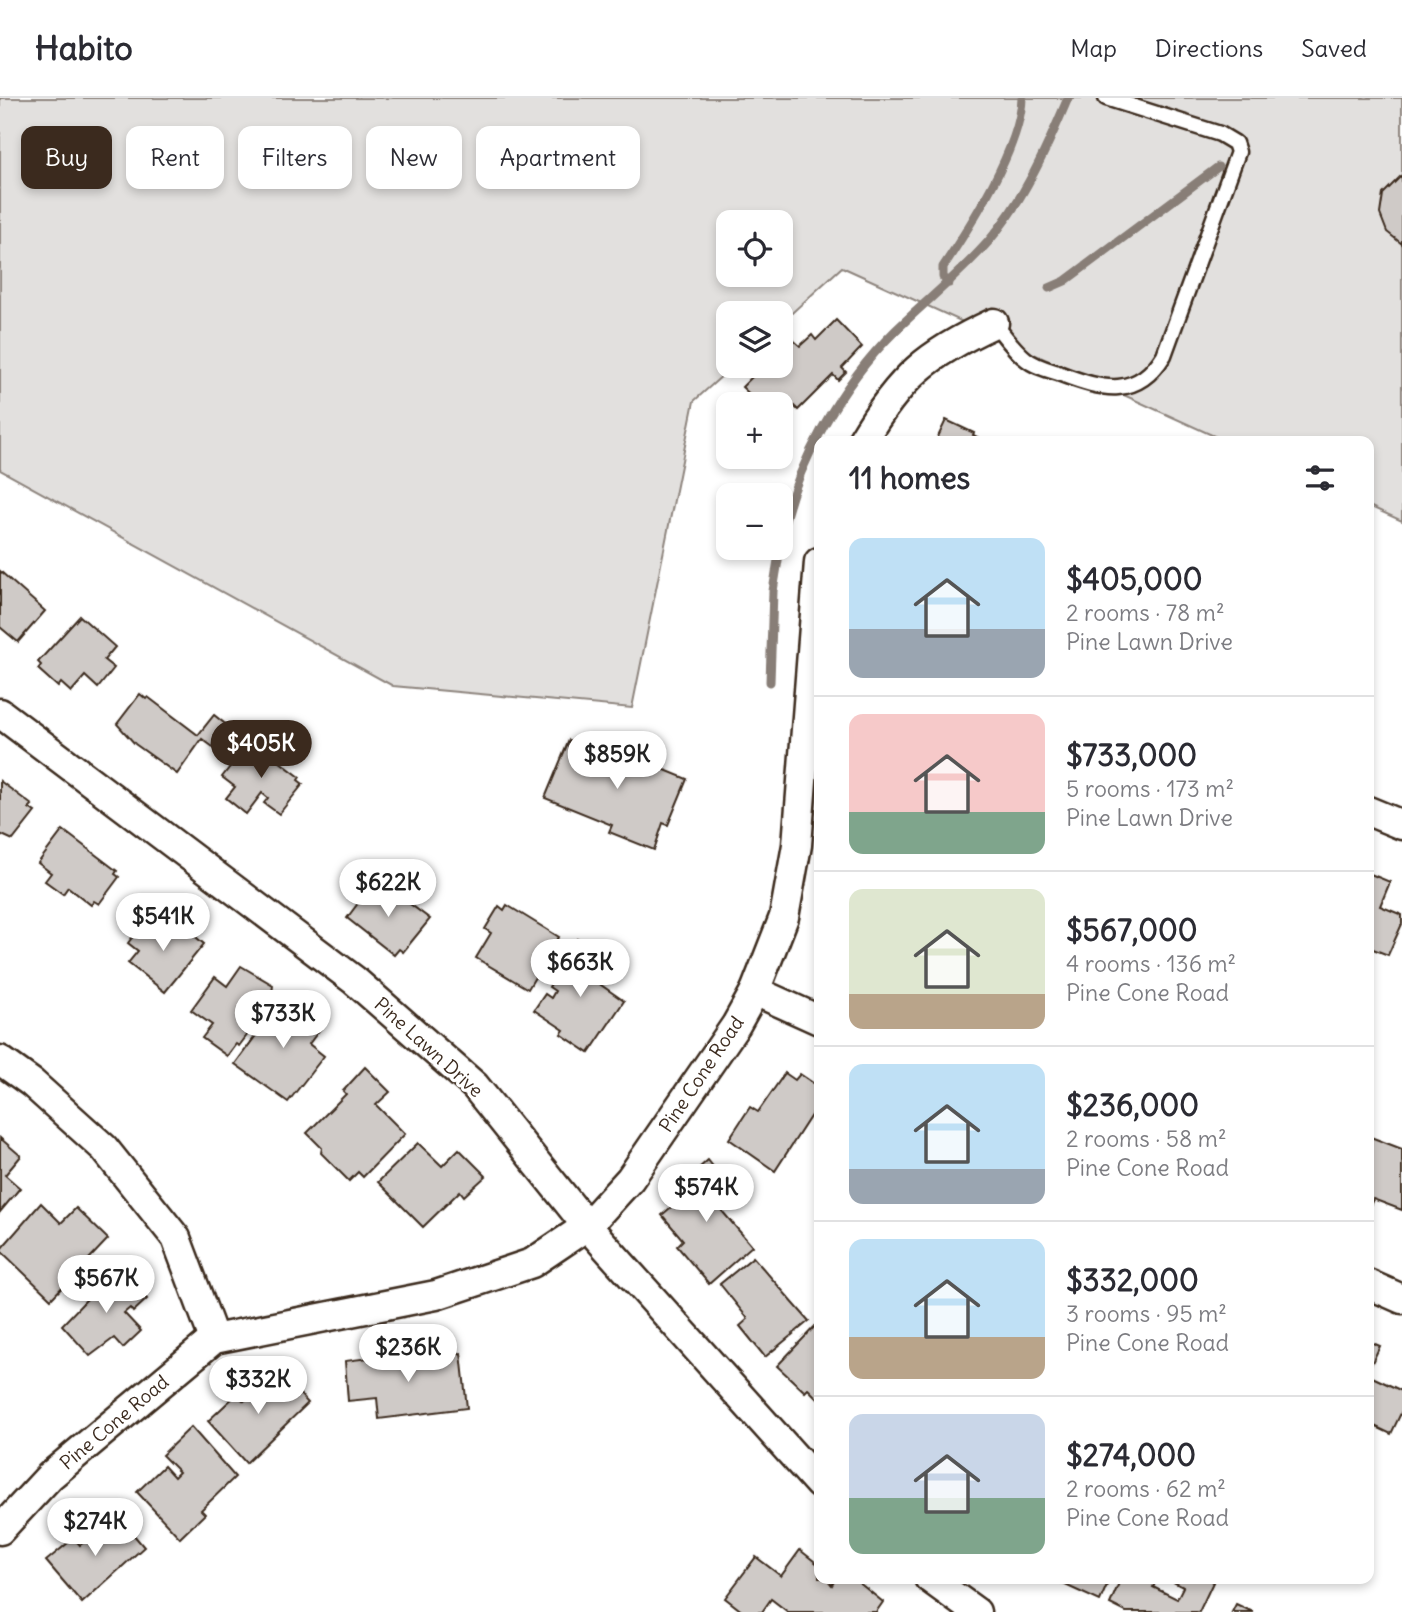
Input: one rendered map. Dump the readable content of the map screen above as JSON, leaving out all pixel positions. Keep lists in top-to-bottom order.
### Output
{
  "streets": {
    "street": ["Pine Lawn Drive", "Pine Cone Road"]
  },
  "crossings": [
    ["Pine Lawn Drive", "Pine Cone Road"]
  ],
  "page": {
    "header": "Habito",
    "nav": ["Map", "Directions", "Saved"],
    "chip": [
      "Buy",
      "Rent",
      "Filters",
      "New",
      "Apartment"
    ],
    "map_buttons": ["+", "−"],
    "heading": "11 homes",
    "list": [
      {
        "name": "$405,000",
        "note": "2 rooms · 78 m² · Pine Lawn Drive"
      },
      {
        "name": "$733,000",
        "note": "5 rooms · 173 m² · Pine Lawn Drive"
      },
      {
        "name": "$567,000",
        "note": "4 rooms · 136 m² · Pine Cone Road"
      },
      {
        "name": "$236,000",
        "note": "2 rooms · 58 m² · Pine Cone Road"
      },
      {
        "name": "$332,000",
        "note": "3 rooms · 95 m² · Pine Cone Road"
      },
      {
        "name": "$274,000",
        "note": "2 rooms · 62 m² · Pine Cone Road"
      }
    ],
    "price": [
      "$405K",
      "$859K",
      "$622K",
      "$541K",
      "$663K",
      "$733K",
      "$574K",
      "$567K",
      "$236K",
      "$332K",
      "$274K"
    ]
  }
}
